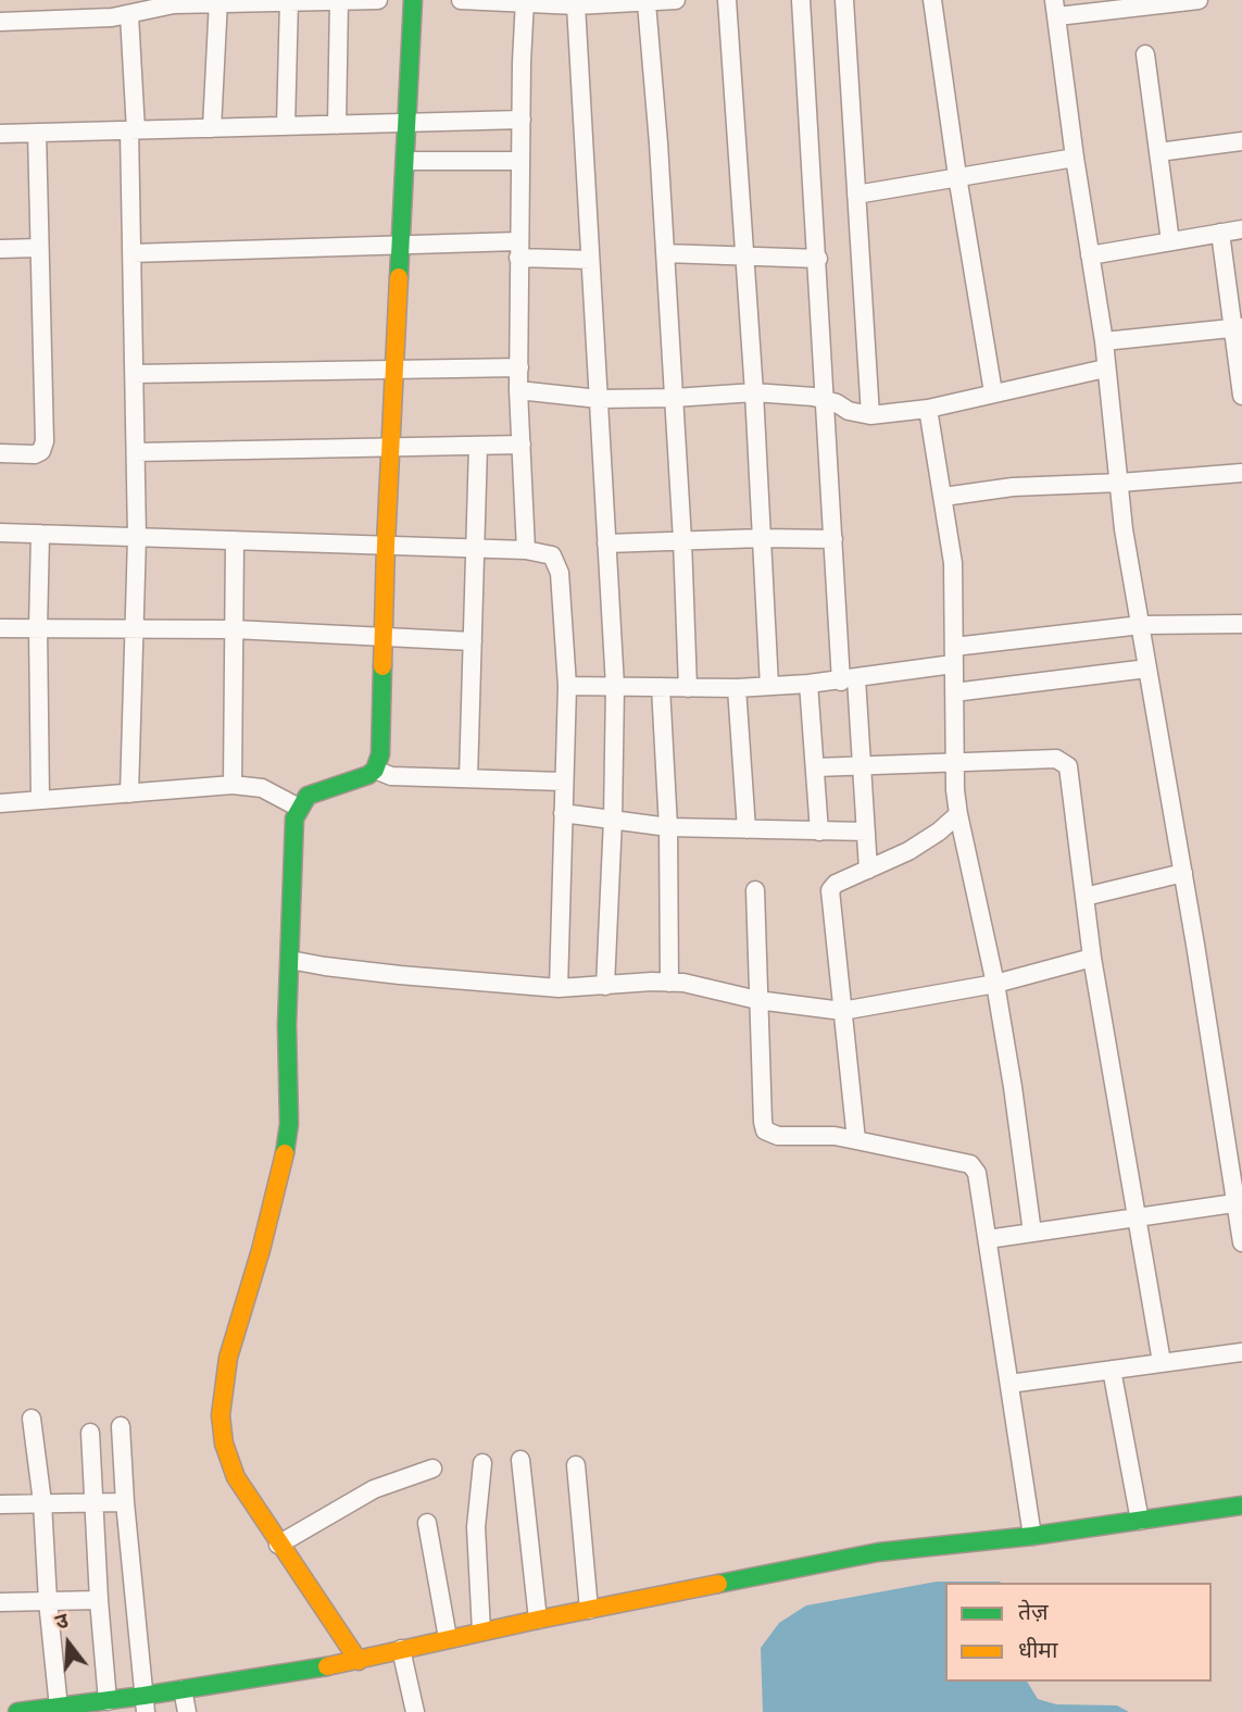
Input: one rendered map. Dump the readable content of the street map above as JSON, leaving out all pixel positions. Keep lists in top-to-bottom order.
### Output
{
  "legend": ["तेज़", "धीमा"],
  "north": "top"
}
